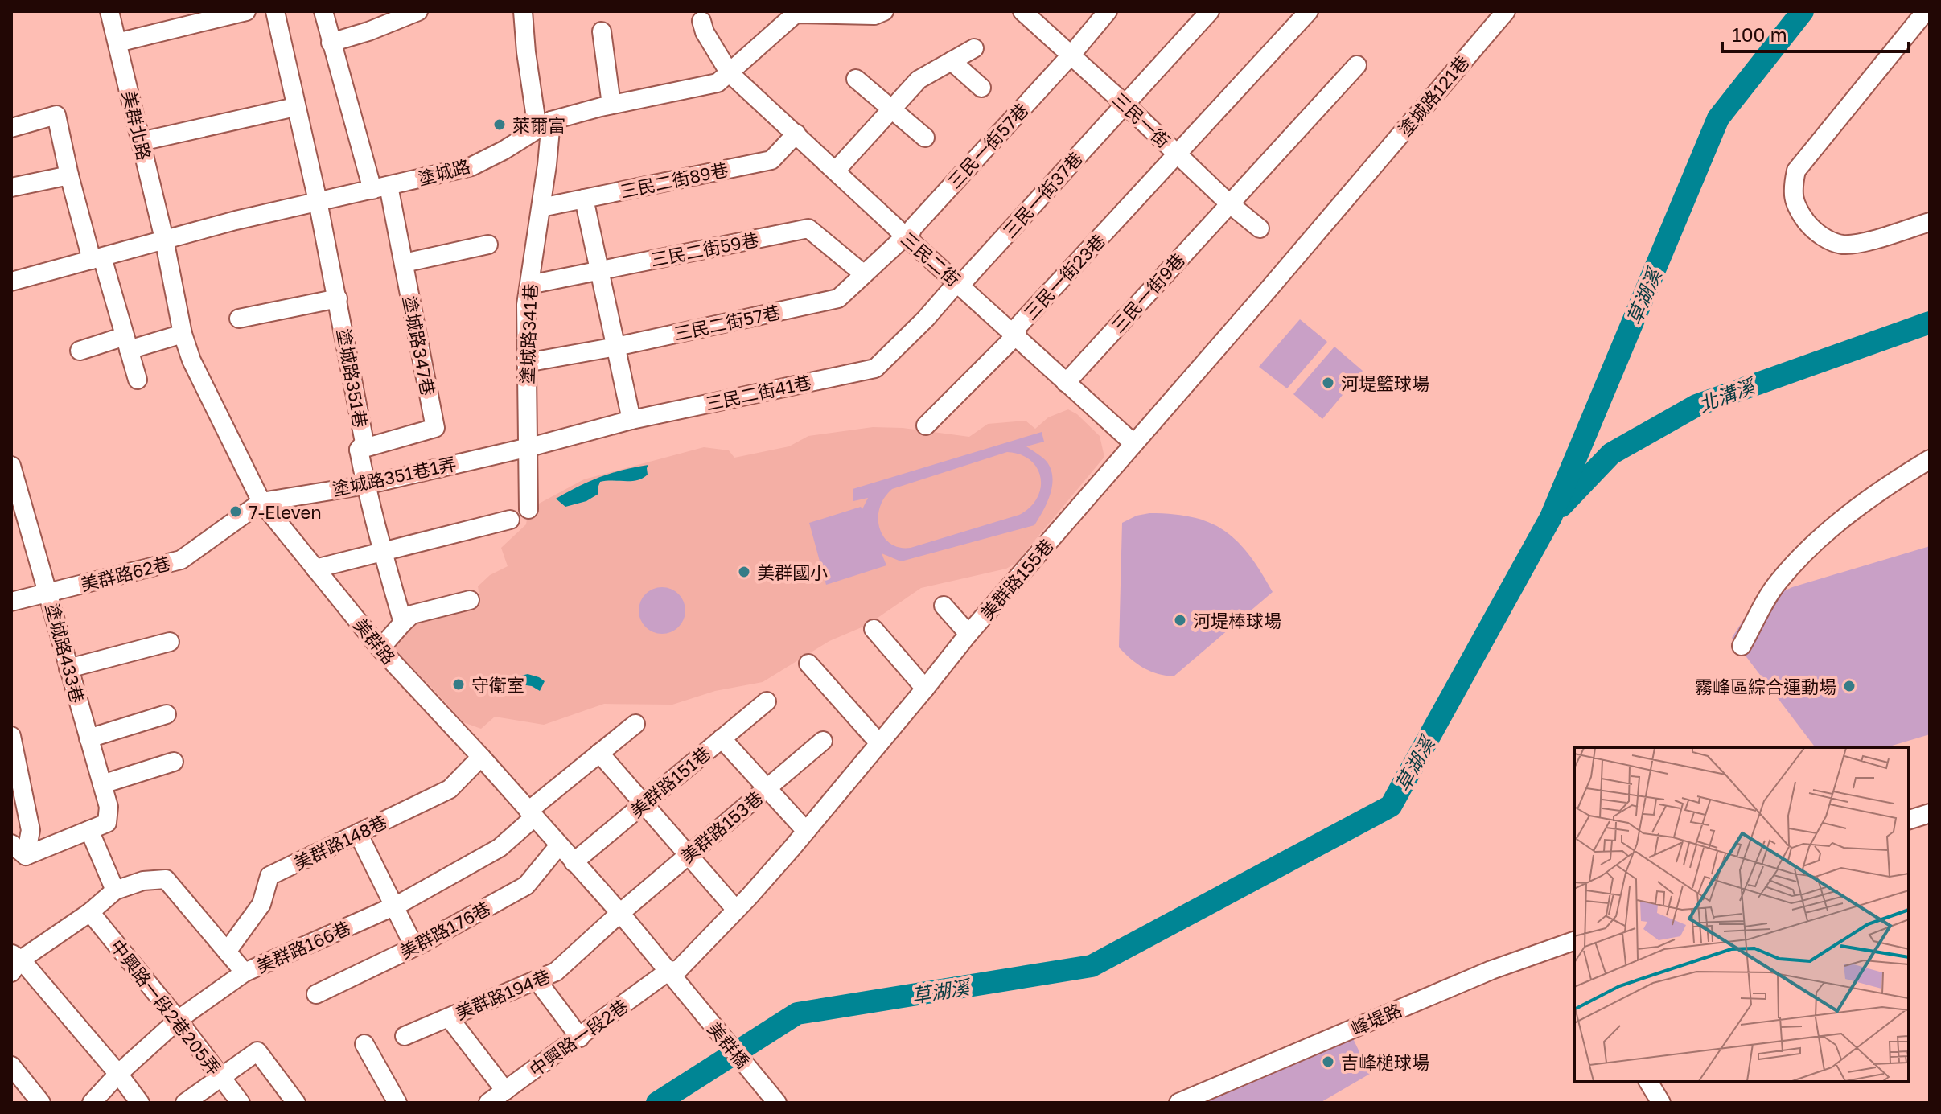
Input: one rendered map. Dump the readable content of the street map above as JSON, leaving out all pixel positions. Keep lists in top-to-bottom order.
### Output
{
  "streets": {
    "street": [
      "塗城路121巷",
      "三民一街",
      "美群北路",
      "三民一街57巷",
      "塗城路",
      "三民二街89巷",
      "三民一街37巷",
      "三民二街59巷",
      "三民二街",
      "三民一街23巷",
      "三民一街9巷",
      "三民二街57巷",
      "塗城路341巷",
      "塗城路347巷",
      "塗城路351巷",
      "三民二街41巷",
      "塗城路351巷1弄",
      "美群路62巷",
      "美群路155巷",
      "美群路",
      "塗城路433巷",
      "美群路151巷",
      "美群路153巷",
      "美群路148巷",
      "美群路176巷",
      "美群路166巷",
      "美群路194巷",
      "中興路一段2巷205弄",
      "峰堤路",
      "中興路一段2巷",
      "美群橋"
    ]
  },
  "crossings": [
    ["塗城路121巷", "美群路155巷"],
    ["三民一街", "三民一街57巷"],
    ["三民一街", "三民一街37巷"],
    ["三民一街", "三民一街23巷"],
    ["三民一街", "三民一街9巷"],
    ["美群北路", "塗城路"],
    ["美群北路", "美群路"],
    ["三民一街57巷", "三民二街"],
    ["三民一街57巷", "三民二街57巷"],
    ["塗城路", "三民二街"],
    ["塗城路", "塗城路341巷"],
    ["塗城路", "塗城路347巷"],
    ["塗城路", "塗城路351巷"],
    ["塗城路", "美群路"],
    ["三民二街89巷", "三民二街"],
    ["三民二街89巷", "塗城路341巷"],
    ["三民一街37巷", "三民二街"],
    ["三民一街37巷", "三民二街41巷"],
    ["三民二街59巷", "三民二街57巷"],
    ["三民二街59巷", "塗城路341巷"],
    ["三民二街", "三民一街23巷"],
    ["三民二街", "三民一街9巷"],
    ["三民二街", "三民二街57巷"],
    ["三民二街", "三民二街41巷"],
    ["三民二街", "美群路155巷"],
    ["三民二街57巷", "塗城路341巷"],
    ["塗城路341巷", "三民二街41巷"],
    ["塗城路341巷", "塗城路351巷1弄"],
    ["塗城路347巷", "塗城路351巷"],
    ["塗城路351巷", "塗城路351巷1弄"],
    ["三民二街41巷", "塗城路351巷1弄"],
    ["塗城路351巷1弄", "美群路62巷"],
    ["塗城路351巷1弄", "美群路"],
    ["美群路62巷", "美群路"],
    ["美群路62巷", "塗城路433巷"],
    ["美群路155巷", "美群路"],
    ["美群路155巷", "中興路一段2巷"],
    ["美群路", "美群路151巷"],
    ["美群路", "美群路153巷"],
    ["美群路", "美群路148巷"],
    ["美群路", "美群路176巷"],
    ["美群路", "美群路166巷"],
    ["美群路", "美群路194巷"],
    ["美群路", "中興路一段2巷"],
    ["美群路", "美群橋"],
    ["美群路153巷", "美群路194巷"],
    ["美群路166巷", "中興路一段2巷205弄"]
  ],
  "water": ["草湖溪", "北溝溪"],
  "places": [
    "萊爾富",
    "河堤籃球場",
    "7-Eleven",
    "美群國小",
    "河堤棒球場",
    "守衛室",
    "霧峰區綜合運動場",
    "吉峰槌球場"
  ],
  "scale_bar": "100 m"
}
